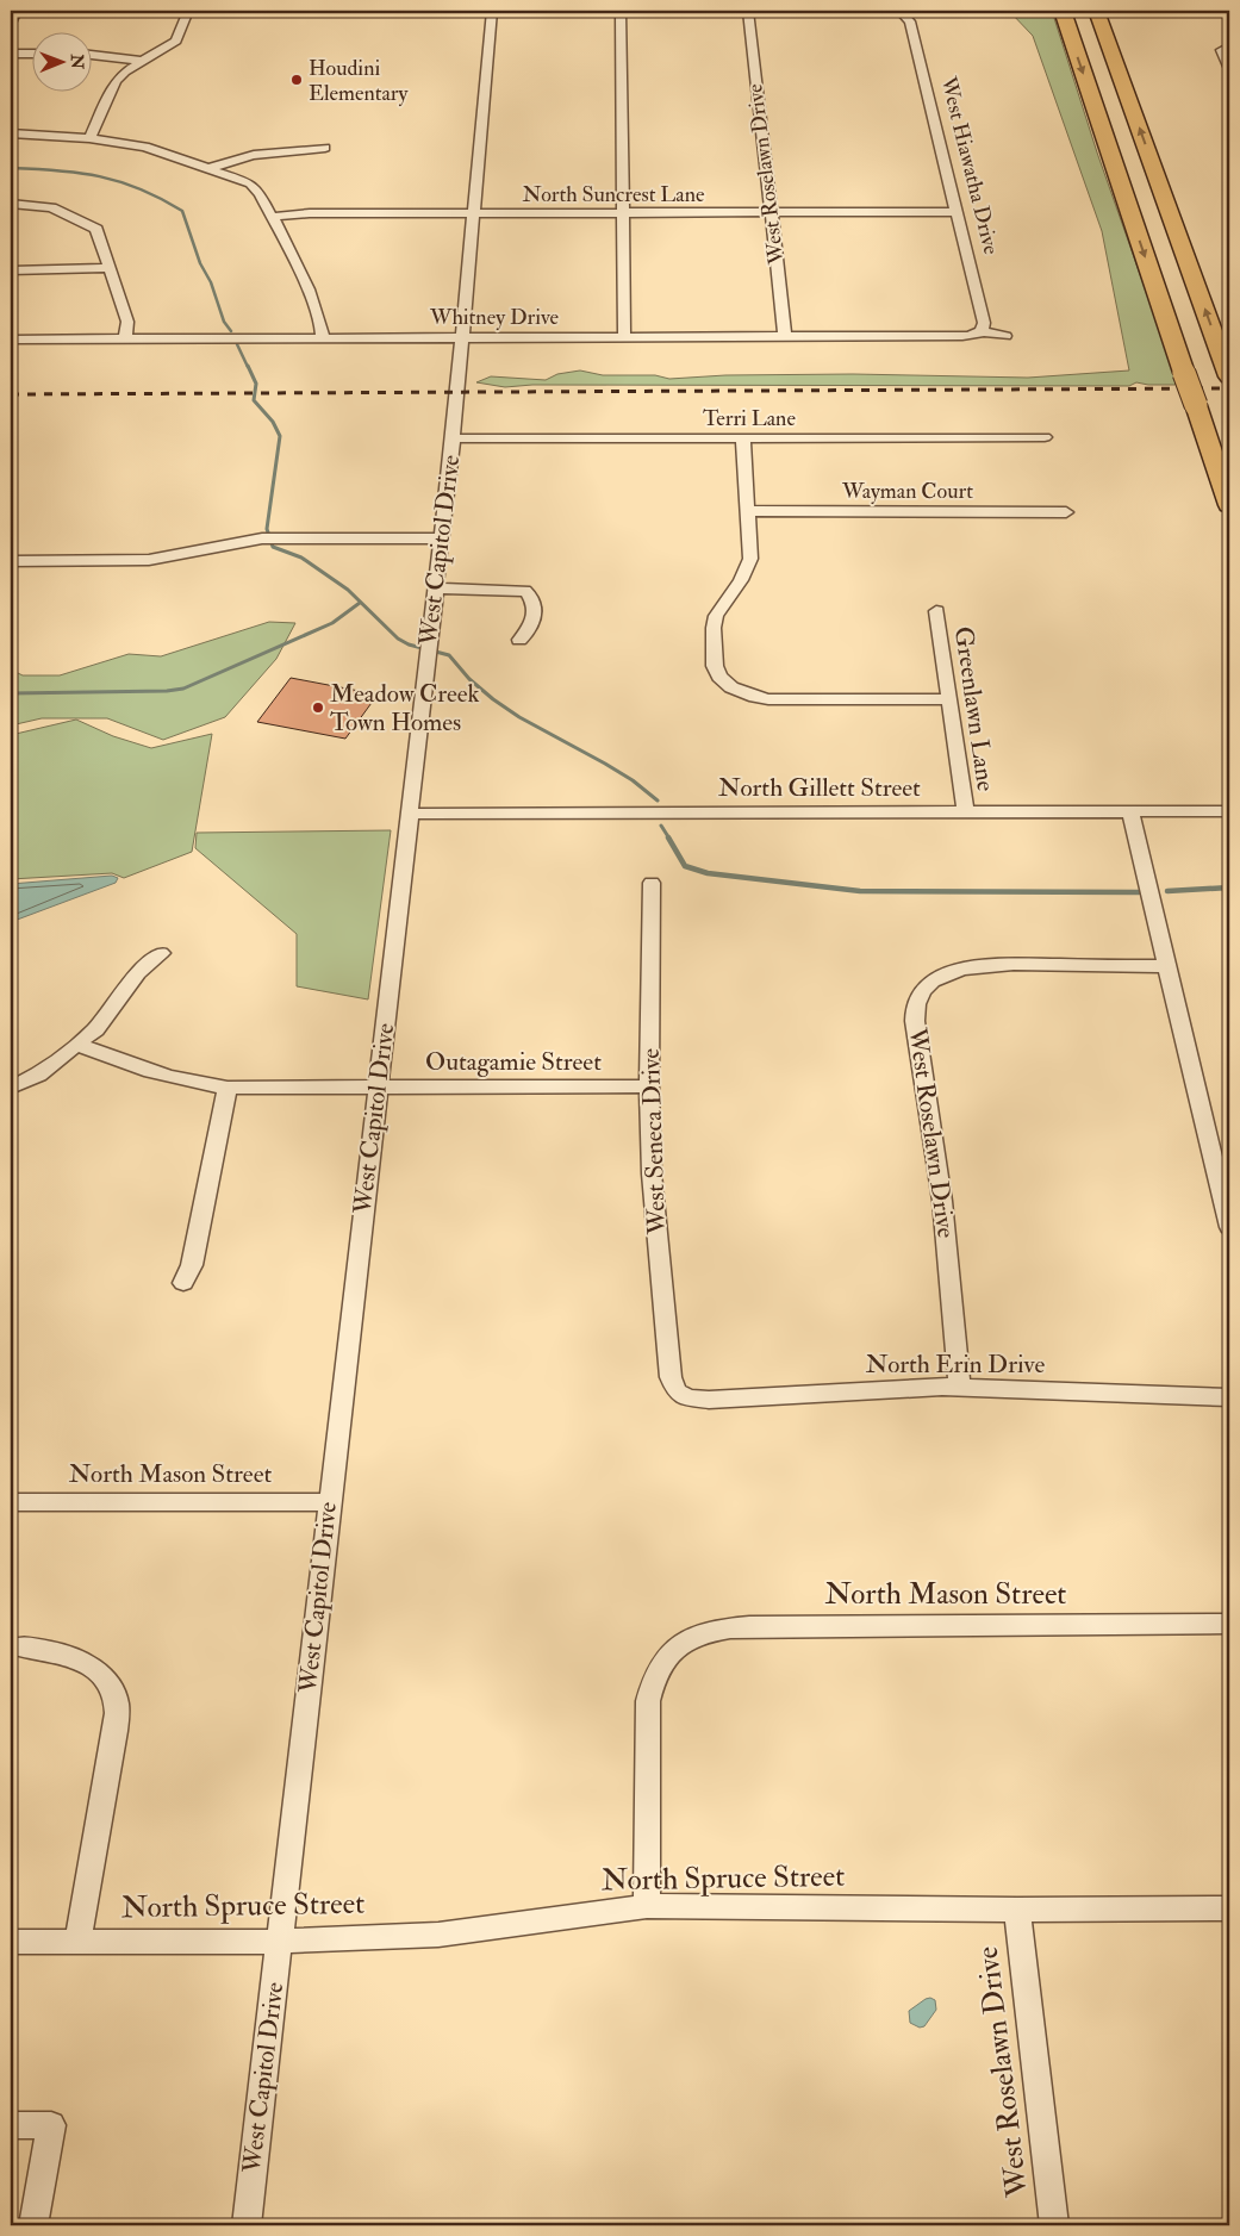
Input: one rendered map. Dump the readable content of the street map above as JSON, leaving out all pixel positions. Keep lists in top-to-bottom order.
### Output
{
  "streets": {
    "street": [
      "West Hiawatha Drive",
      "West Roselawn Drive",
      "North Suncrest Lane",
      "Whitney Drive",
      "Terri Lane",
      "Wayman Court",
      "West Capitol Drive",
      "Greenlawn Lane",
      "North Gillett Street",
      "Outagamie Street",
      "West Seneca Drive",
      "North Erin Drive",
      "North Mason Street",
      "North Spruce Street"
    ]
  },
  "crossings": [
    ["West Hiawatha Drive", "North Suncrest Lane"],
    ["West Hiawatha Drive", "Whitney Drive"],
    ["West Roselawn Drive", "North Suncrest Lane"],
    ["West Roselawn Drive", "Whitney Drive"],
    ["West Roselawn Drive", "North Erin Drive"],
    ["West Roselawn Drive", "North Spruce Street"],
    ["North Suncrest Lane", "West Capitol Drive"],
    ["Whitney Drive", "West Capitol Drive"],
    ["Terri Lane", "West Capitol Drive"],
    ["West Capitol Drive", "North Gillett Street"],
    ["West Capitol Drive", "Outagamie Street"],
    ["West Capitol Drive", "North Mason Street"],
    ["West Capitol Drive", "North Spruce Street"],
    ["Greenlawn Lane", "North Gillett Street"],
    ["Outagamie Street", "West Seneca Drive"],
    ["West Seneca Drive", "North Erin Drive"],
    ["North Mason Street", "North Spruce Street"]
  ],
  "places": ["Houdini Elementary", "Meadow Creek Town Homes"],
  "north": "right"
}
